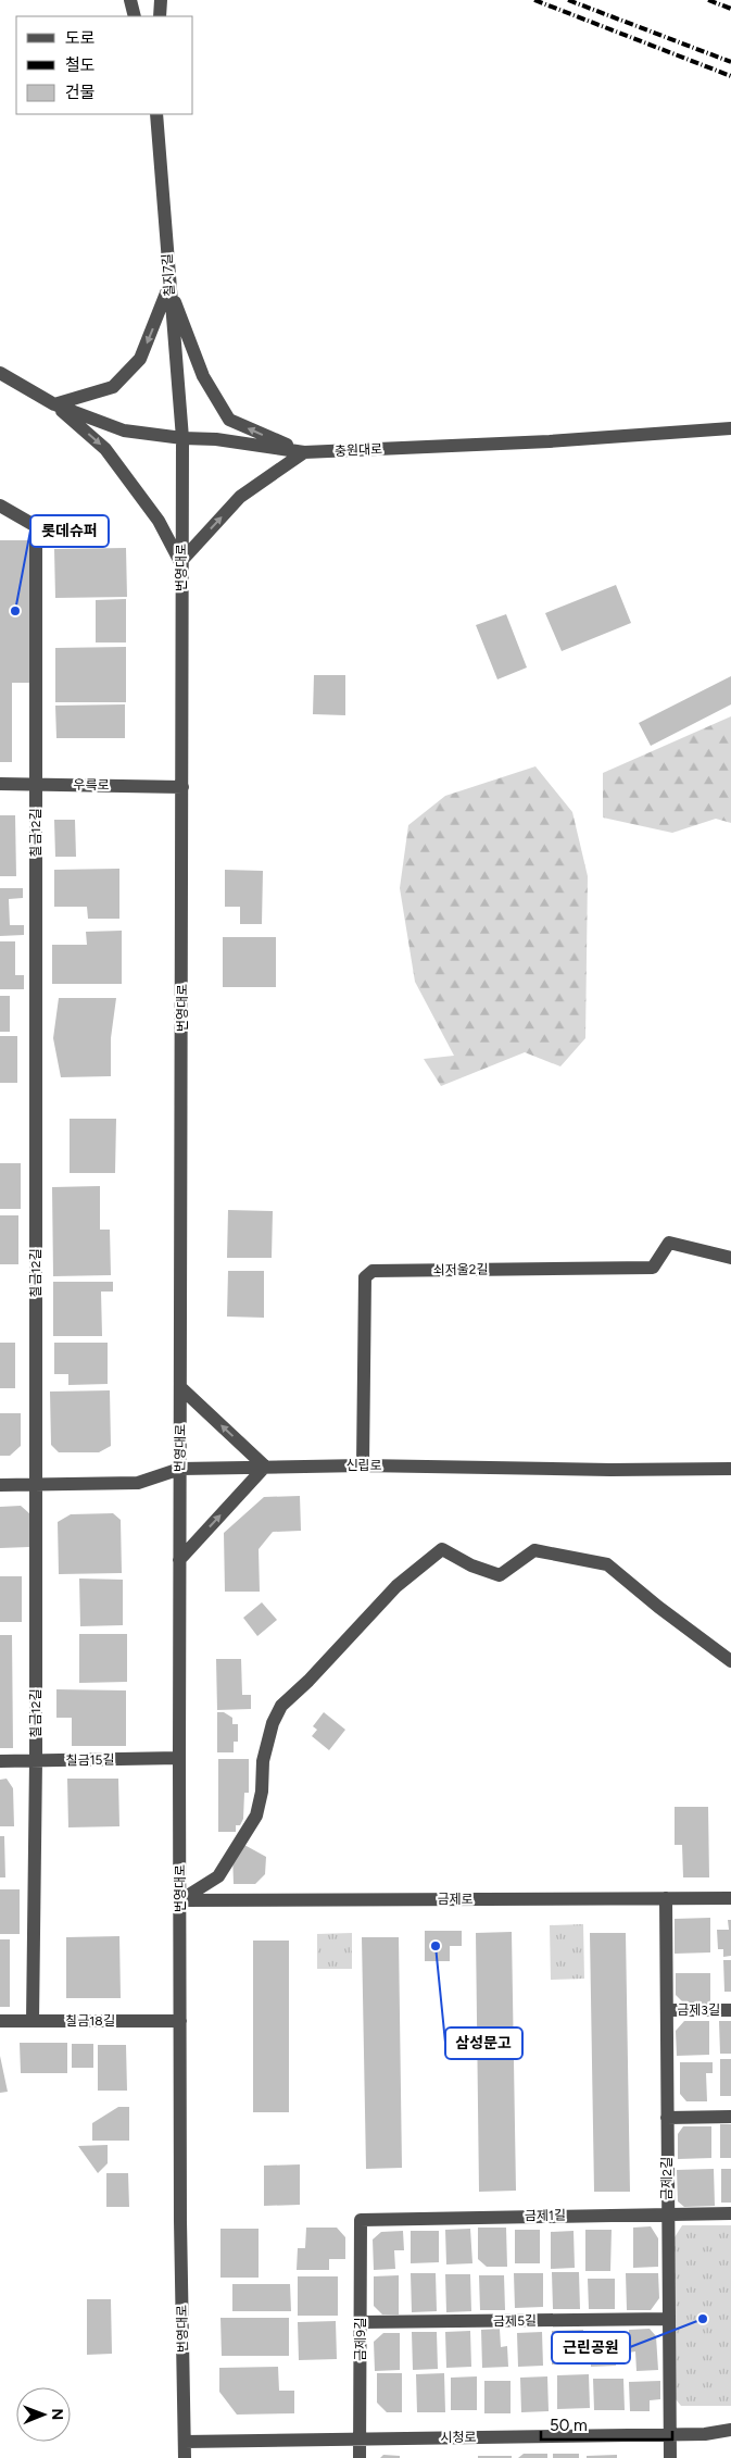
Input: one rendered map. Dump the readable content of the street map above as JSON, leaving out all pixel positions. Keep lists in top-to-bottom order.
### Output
{
  "streets": {
    "street": [
      "칠지7길",
      "충원대로",
      "번영대로",
      "우륵로",
      "칠금12길",
      "쇠저울2길",
      "신립로",
      "칠금15길",
      "금제로",
      "금제3길",
      "칠금18길",
      "금제2길",
      "금제1길",
      "금제5길",
      "금제9길",
      "시청로"
    ]
  },
  "crossings": [
    ["칠지7길", "충원대로"],
    ["칠지7길", "번영대로"],
    ["충원대로", "번영대로"],
    ["번영대로", "우륵로"],
    ["번영대로", "신립로"],
    ["번영대로", "칠금15길"],
    ["번영대로", "금제로"],
    ["번영대로", "칠금18길"],
    ["번영대로", "시청로"],
    ["우륵로", "칠금12길"],
    ["칠금12길", "신립로"],
    ["칠금12길", "칠금15길"],
    ["칠금12길", "칠금18길"],
    ["쇠저울2길", "신립로"],
    ["금제로", "금제2길"],
    ["금제3길", "금제2길"],
    ["금제2길", "금제1길"],
    ["금제2길", "금제5길"],
    ["금제2길", "시청로"],
    ["금제1길", "금제9길"],
    ["금제5길", "금제9길"],
    ["금제9길", "시청로"]
  ],
  "places": ["롯데슈퍼", "삼성문고", "근린공원"],
  "legend": ["도로", "철도", "건물"],
  "scale_bar": "50 m",
  "north": "right"
}
